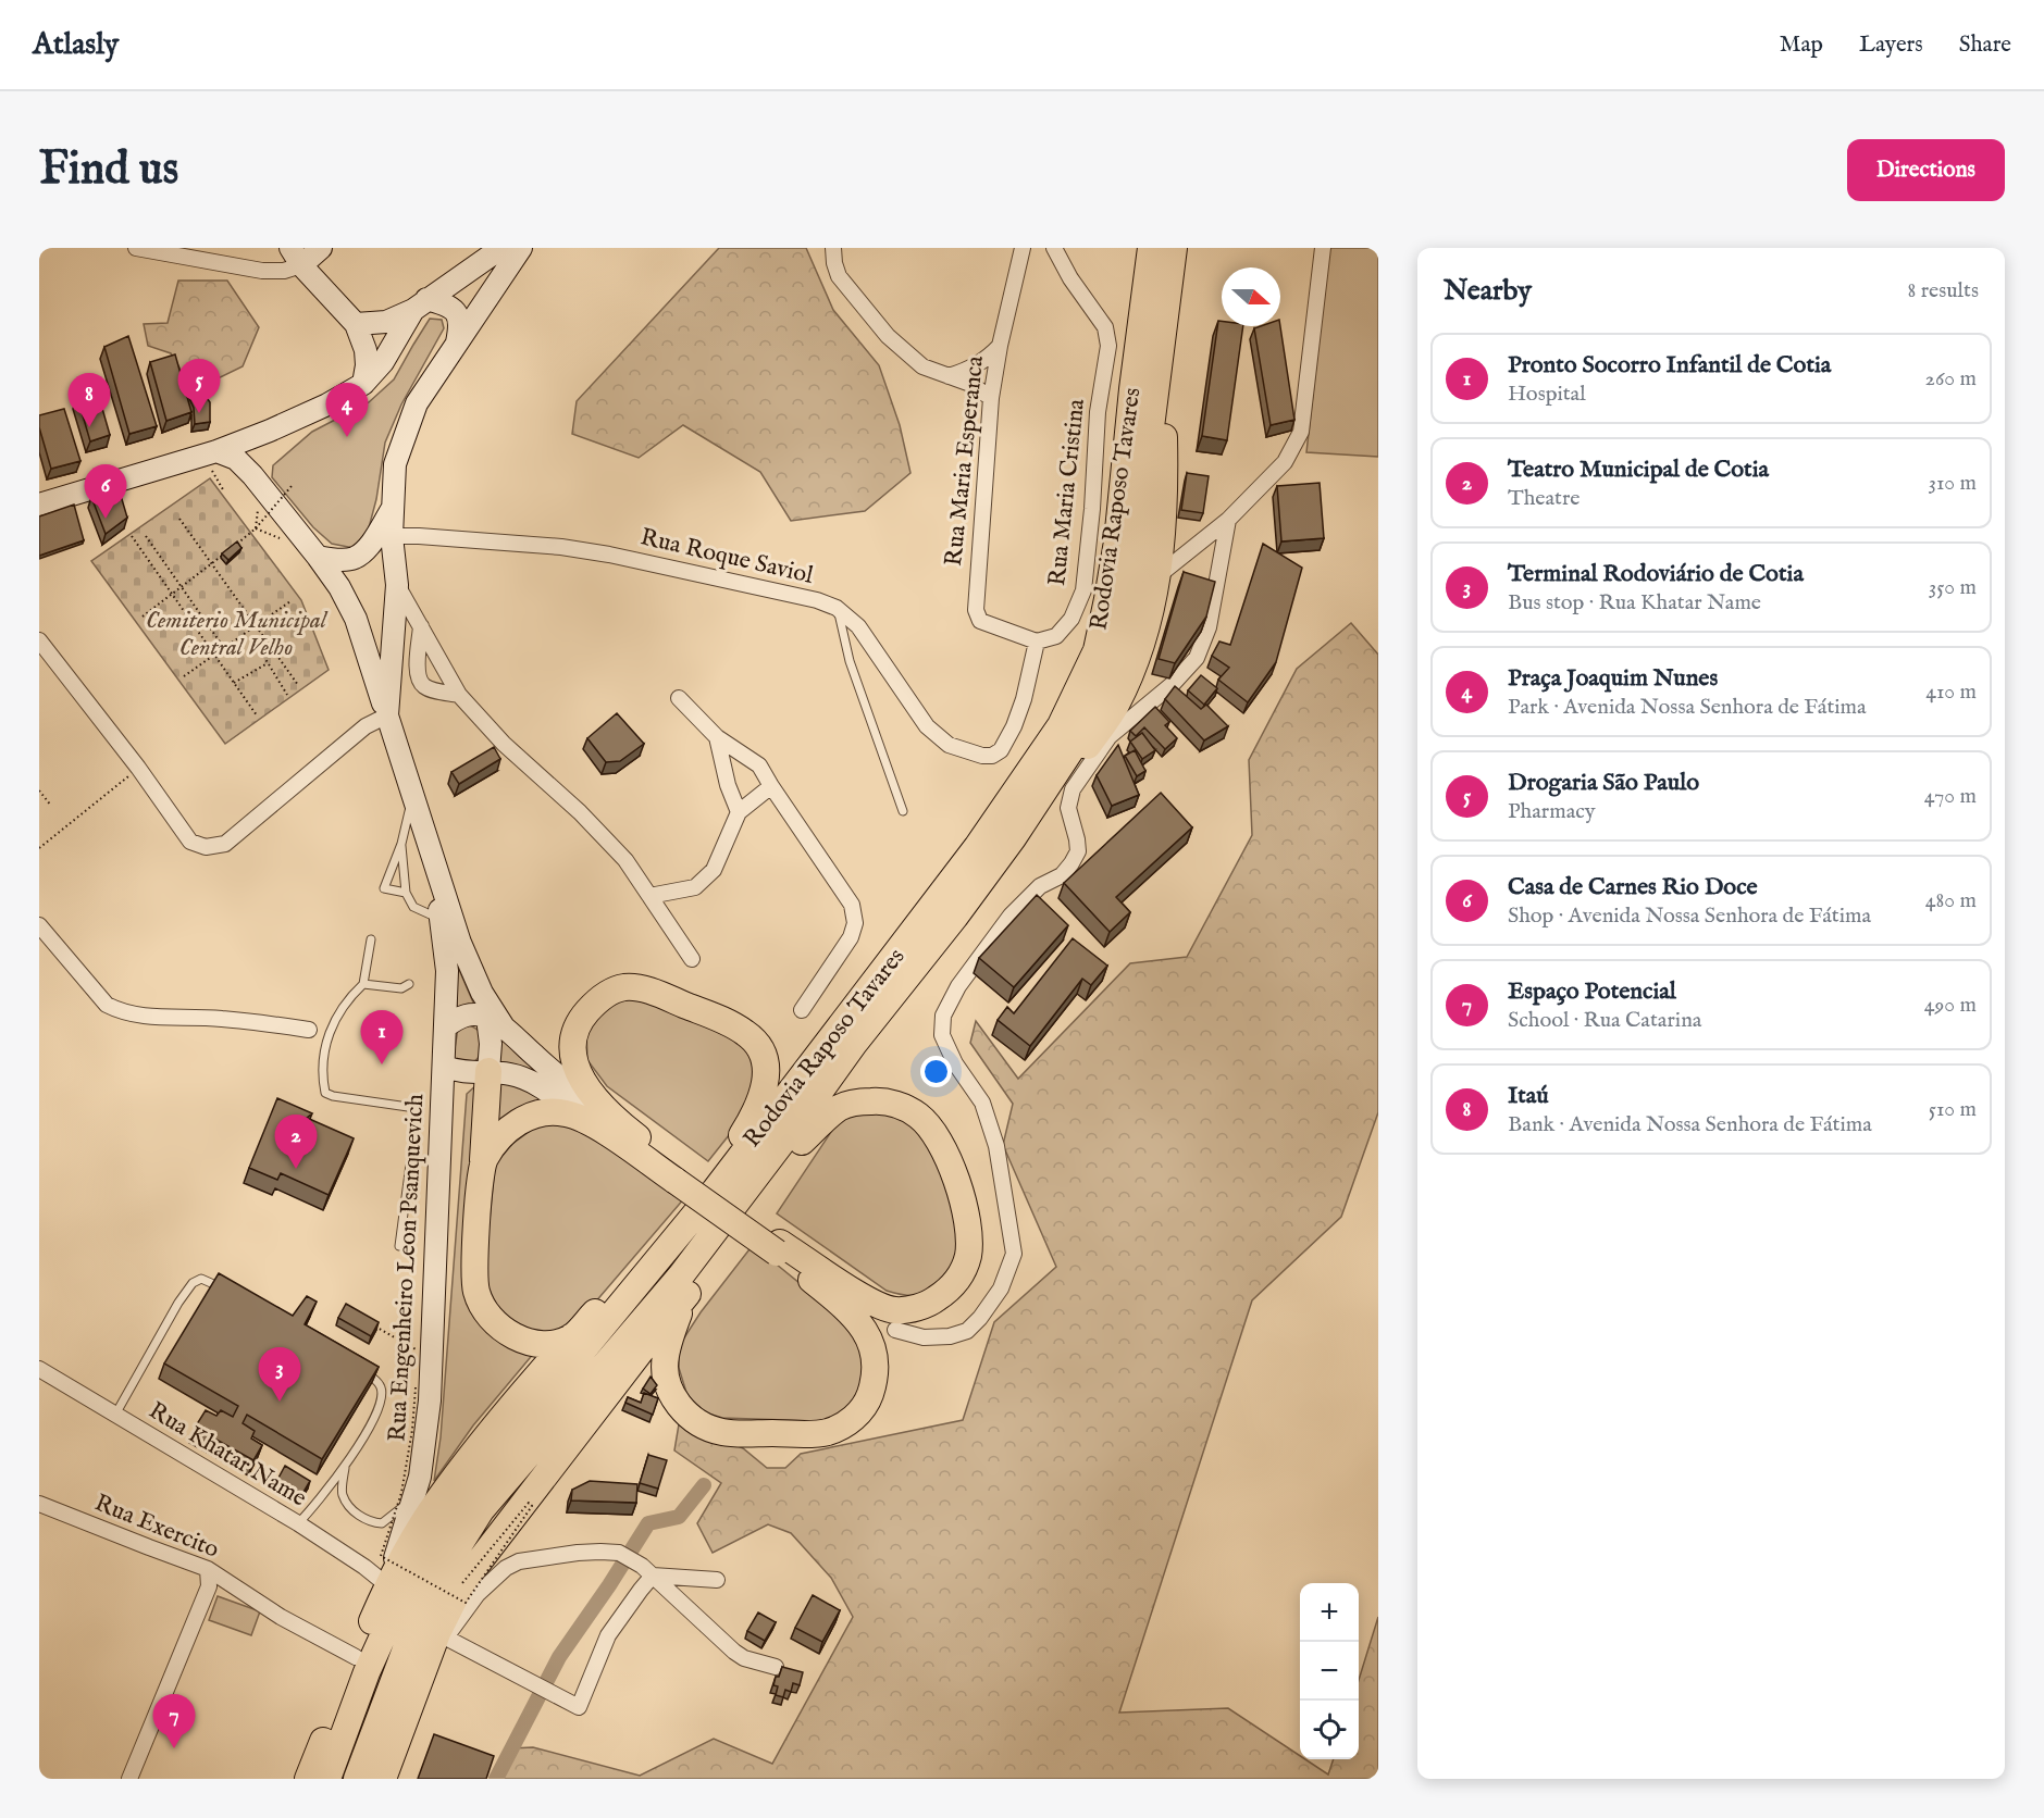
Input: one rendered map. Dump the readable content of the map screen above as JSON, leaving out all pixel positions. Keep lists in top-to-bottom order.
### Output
{
  "streets": {
    "highway": ["Rodovia Raposo Tavares"],
    "main road": ["Rua Engenheiro Leon Psanquevich"],
    "street": [
      "Rua Maria Esperanca",
      "Rua Maria Cristina",
      "Rua Roque Saviol",
      "Rua Khatar Name",
      "Rua Exercito"
    ]
  },
  "crossings": [
    ["Rua Maria Esperanca", "Rua Maria Cristina"],
    ["Rua Maria Esperanca", "Rua Roque Saviol"],
    ["Rua Maria Cristina", "Rua Roque Saviol"],
    ["Rua Roque Saviol", "Rua Engenheiro Leon Psanquevich"],
    ["Rua Engenheiro Leon Psanquevich", "Rua Khatar Name"]
  ],
  "parks": ["Cemiterio Municipal Central Velho"],
  "north": "right",
  "page": {
    "header": "Atlasly",
    "nav": ["Map", "Layers", "Share"],
    "buttons": "Directions",
    "title": "Find us",
    "heading": ["Nearby", "8 results"],
    "list": [
      {
        "mark": "1",
        "name": "Pronto Socorro Infantil de Cotia",
        "note": "Hospital",
        "value": "260 m"
      },
      {
        "mark": "2",
        "name": "Teatro Municipal de Cotia",
        "note": "Theatre",
        "value": "310 m"
      },
      {
        "mark": "3",
        "name": "Terminal Rodoviário de Cotia",
        "note": "Bus stop · Rua Khatar Name",
        "value": "350 m"
      },
      {
        "mark": "4",
        "name": "Praça Joaquim Nunes",
        "note": "Park · Avenida Nossa Senhora de Fátima",
        "value": "410 m"
      },
      {
        "mark": "5",
        "name": "Drogaria São Paulo",
        "note": "Pharmacy",
        "value": "470 m"
      },
      {
        "mark": "6",
        "name": "Casa de Carnes Rio Doce",
        "note": "Shop · Avenida Nossa Senhora de Fátima",
        "value": "480 m"
      },
      {
        "mark": "7",
        "name": "Espaço Potencial",
        "note": "School · Rua Catarina",
        "value": "490 m"
      },
      {
        "mark": "8",
        "name": "Itaú",
        "note": "Bank · Avenida Nossa Senhora de Fátima",
        "value": "510 m"
      }
    ],
    "pins": [
      "5",
      "8",
      "4",
      "6",
      "1",
      "2",
      "3",
      "7"
    ],
    "map_buttons": ["+", "−"]
  }
}
